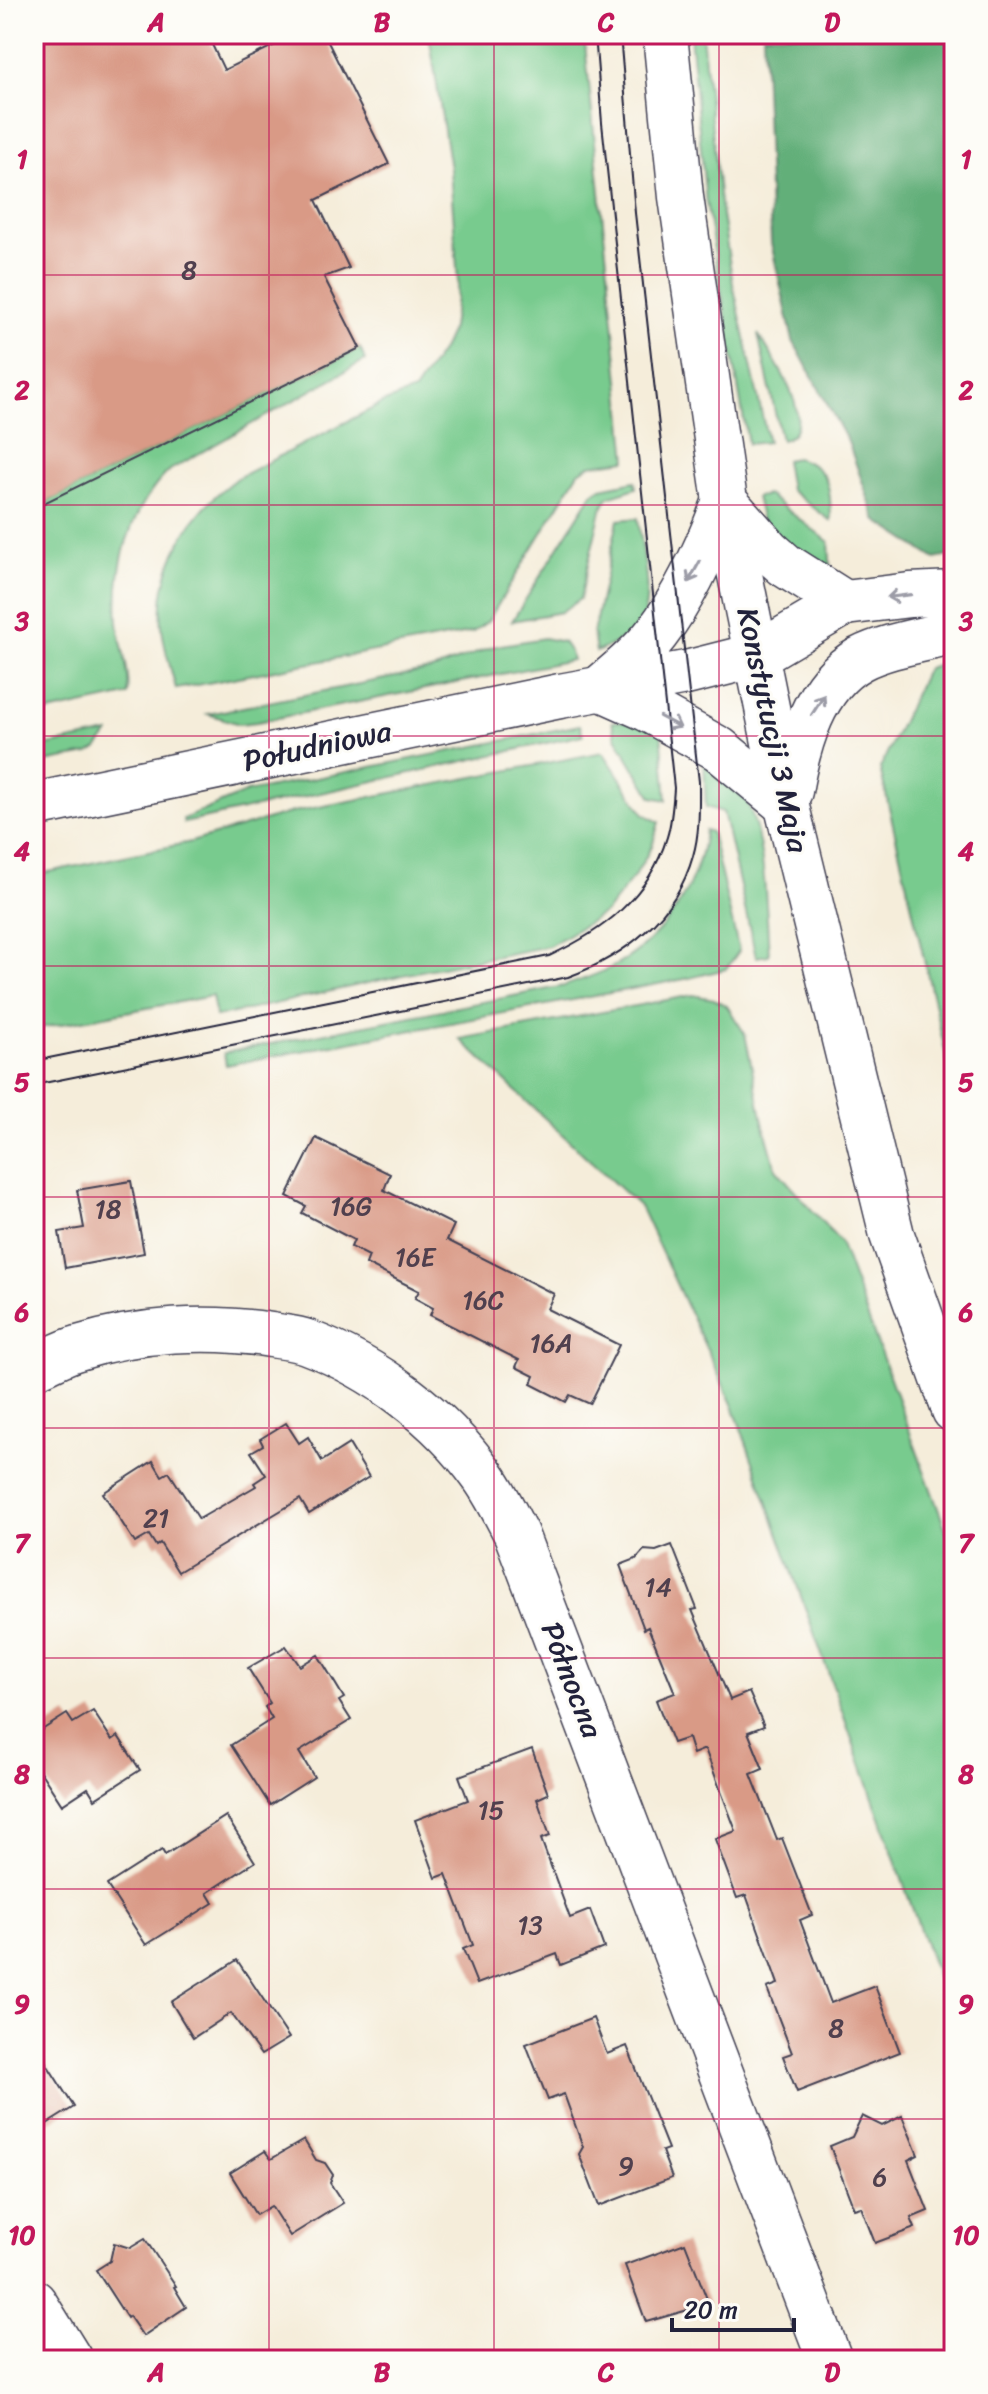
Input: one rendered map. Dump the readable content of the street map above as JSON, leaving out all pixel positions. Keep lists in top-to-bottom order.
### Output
{
  "streets": {
    "street": ["Konstytucji 3 Maja", "Południowa", "Północna"]
  },
  "crossings": [
    ["Konstytucji 3 Maja", "Południowa"]
  ],
  "house_numbers": [
    "8",
    "16G",
    "18",
    "16E",
    "16C",
    "16A",
    "21",
    "14",
    "15",
    "13",
    "8",
    "9",
    "6"
  ],
  "scale_bar": "20 m",
  "grid": {
    "columns": [
      "A",
      "B",
      "C",
      "D"
    ],
    "rows": [
      "1",
      "2",
      "3",
      "4",
      "5",
      "6",
      "7",
      "8",
      "9",
      "10"
    ]
  }
}
